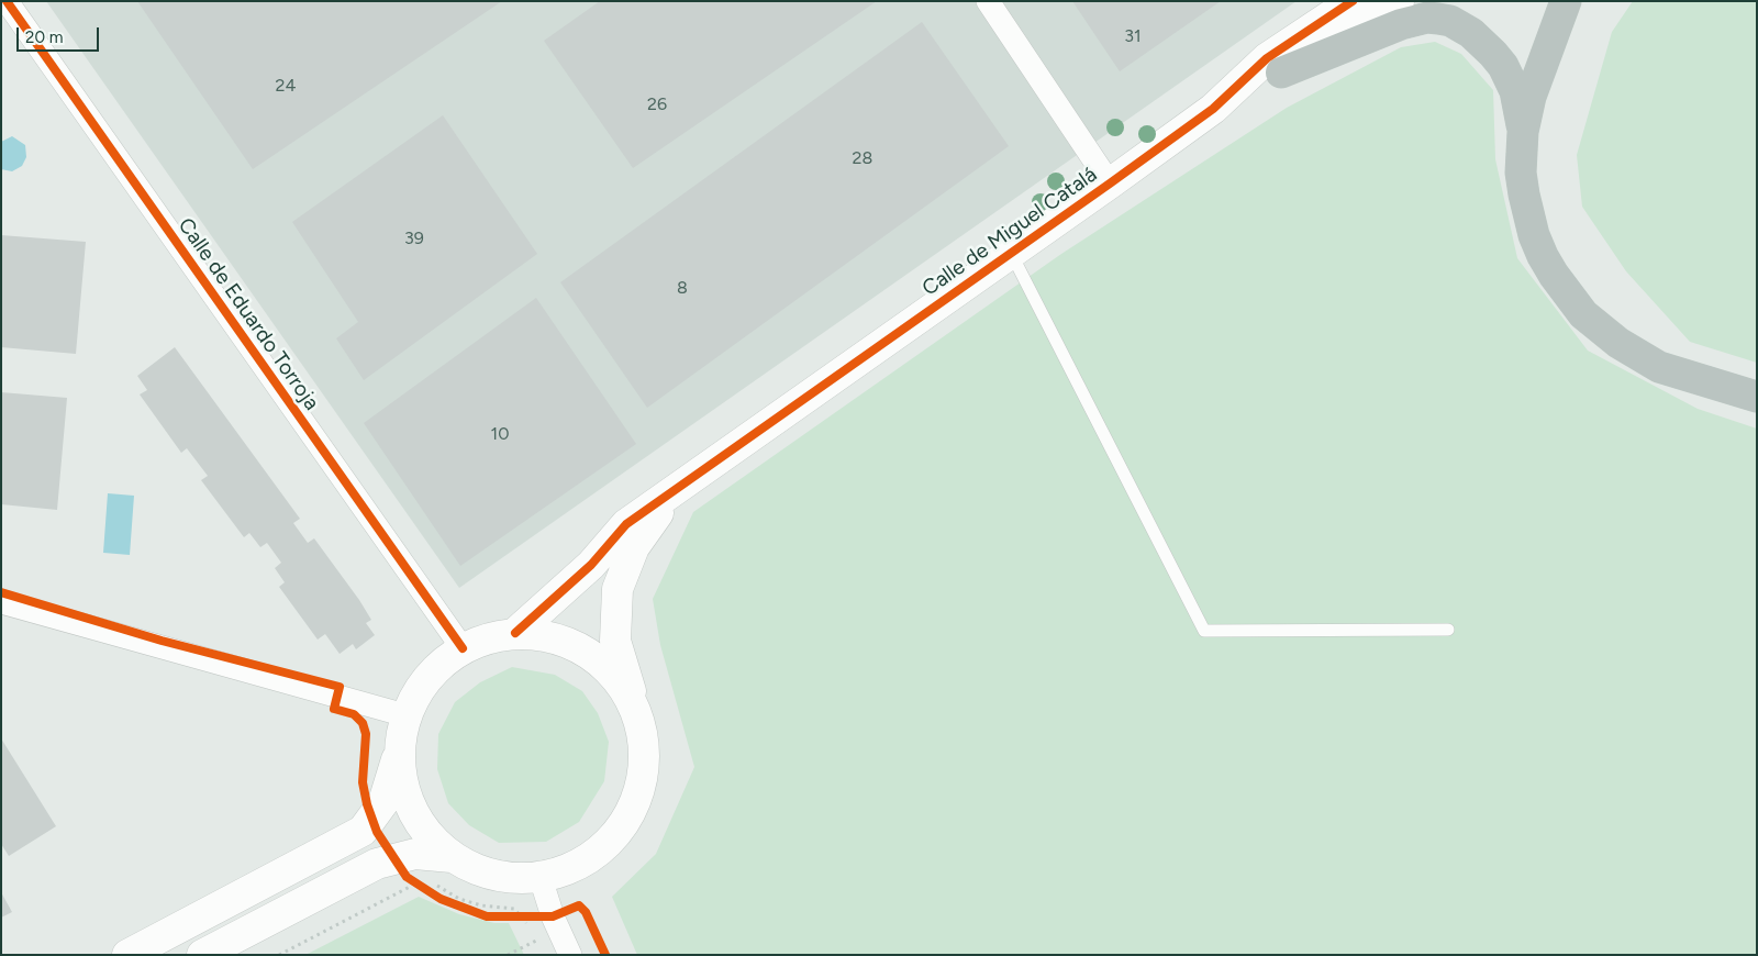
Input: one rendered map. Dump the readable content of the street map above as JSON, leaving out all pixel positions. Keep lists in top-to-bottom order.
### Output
{
  "streets": {
    "street": ["Calle de Miguel Catalá", "Calle de Eduardo Torroja"]
  },
  "house_numbers": [
    "31",
    "24",
    "26",
    "28",
    "39",
    "8",
    "10"
  ],
  "scale_bar": "20 m"
}
